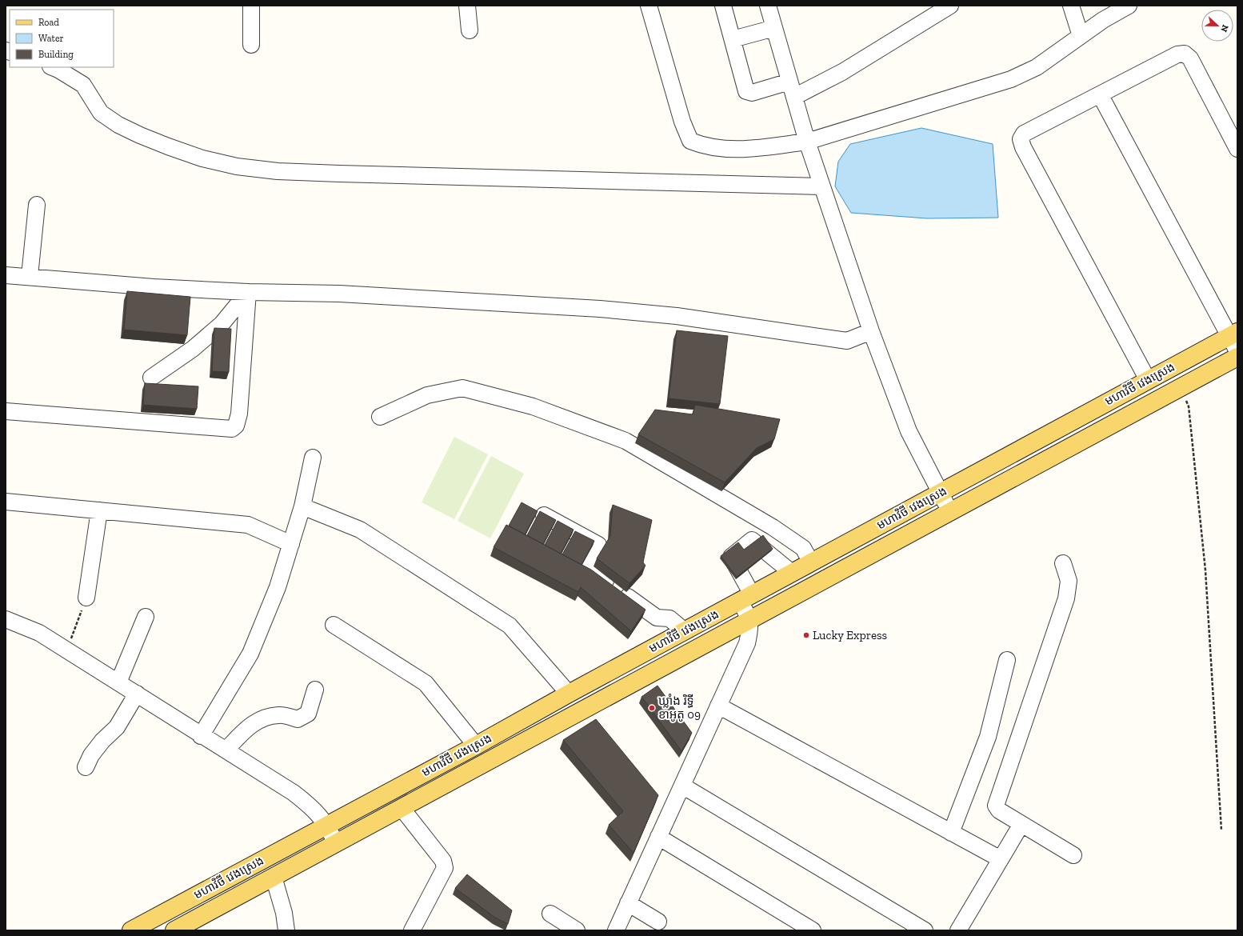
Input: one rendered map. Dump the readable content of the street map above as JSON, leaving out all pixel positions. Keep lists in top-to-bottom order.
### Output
{
  "streets": {
    "main road": ["មហាវិថី វេងស្រេង"]
  },
  "places": ["Lucky Express", "ឃ្លាំង រិទ្ធី ខាអូតូ 09"],
  "legend": ["Road", "Water", "Building"],
  "north": "right"
}
